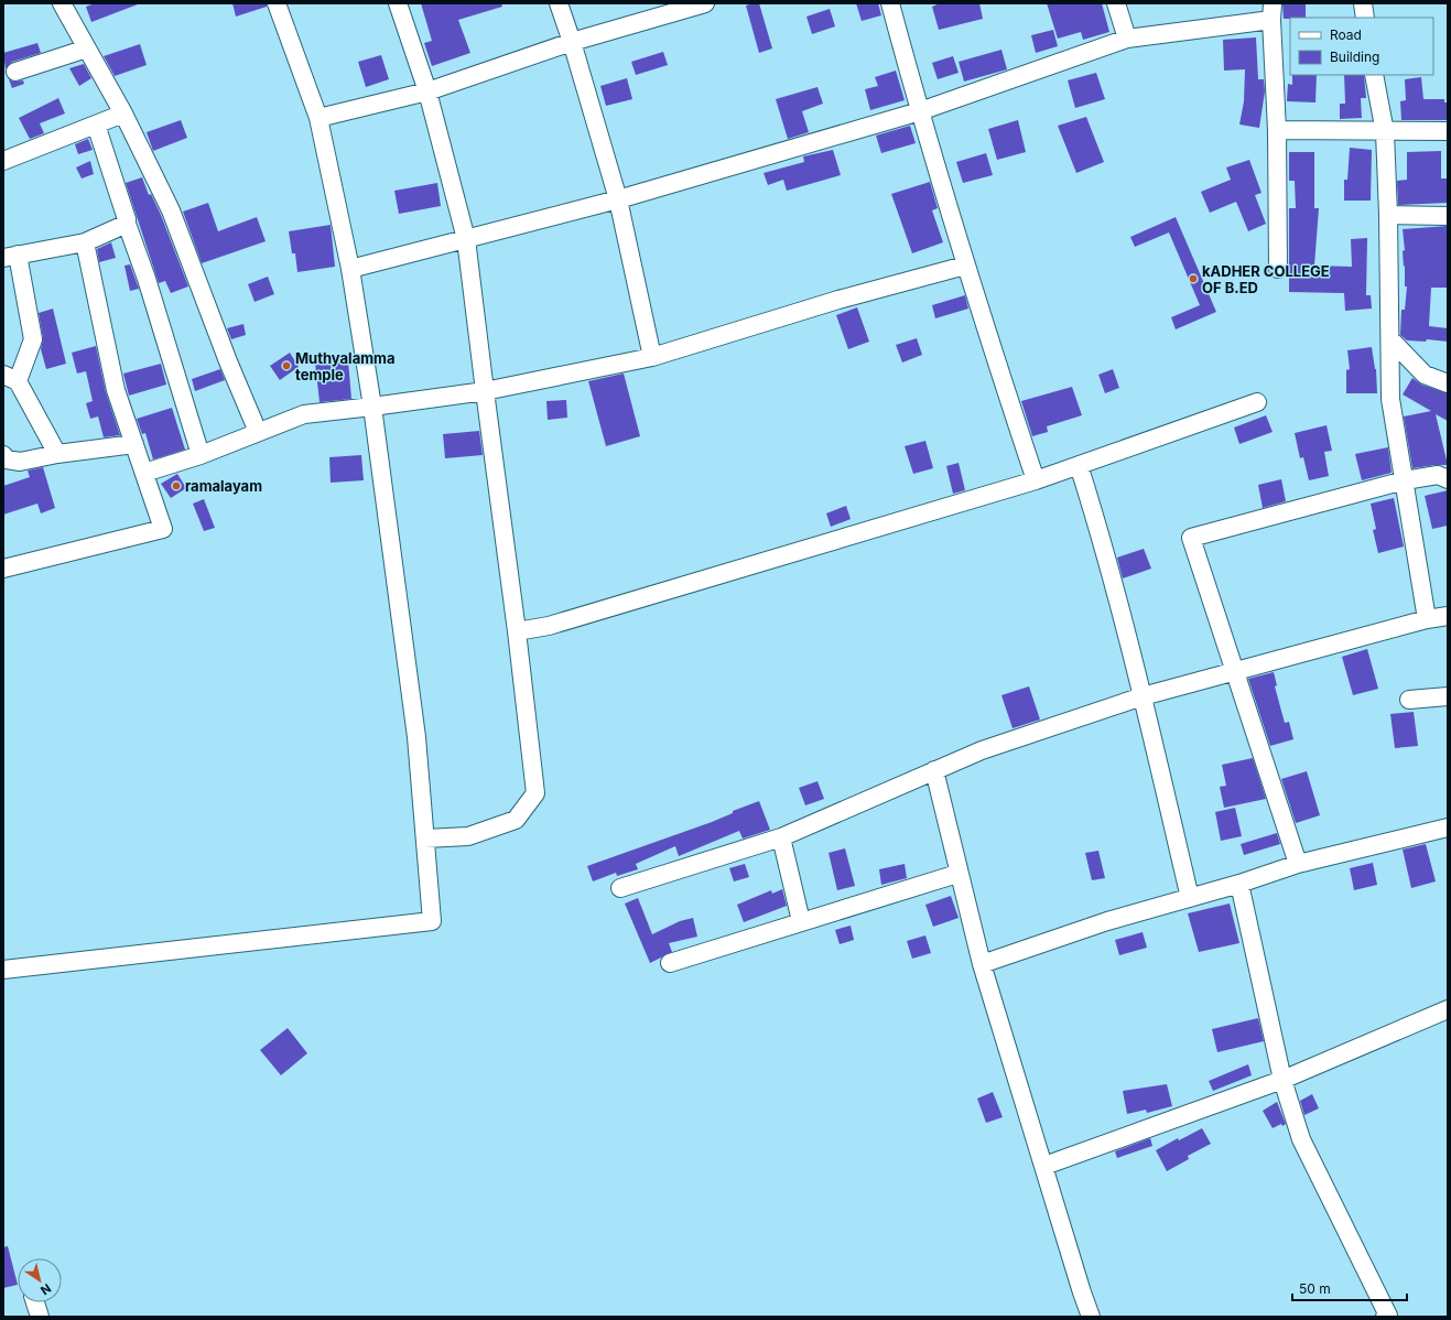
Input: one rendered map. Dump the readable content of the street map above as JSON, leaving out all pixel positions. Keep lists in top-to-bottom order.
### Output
{
  "places": ["kADHER COLLEGE OF B.ED", "Muthyalamma temple", "ramalayam"],
  "legend": ["Road", "Building"],
  "scale_bar": "50 m",
  "north": "bottom right"
}
